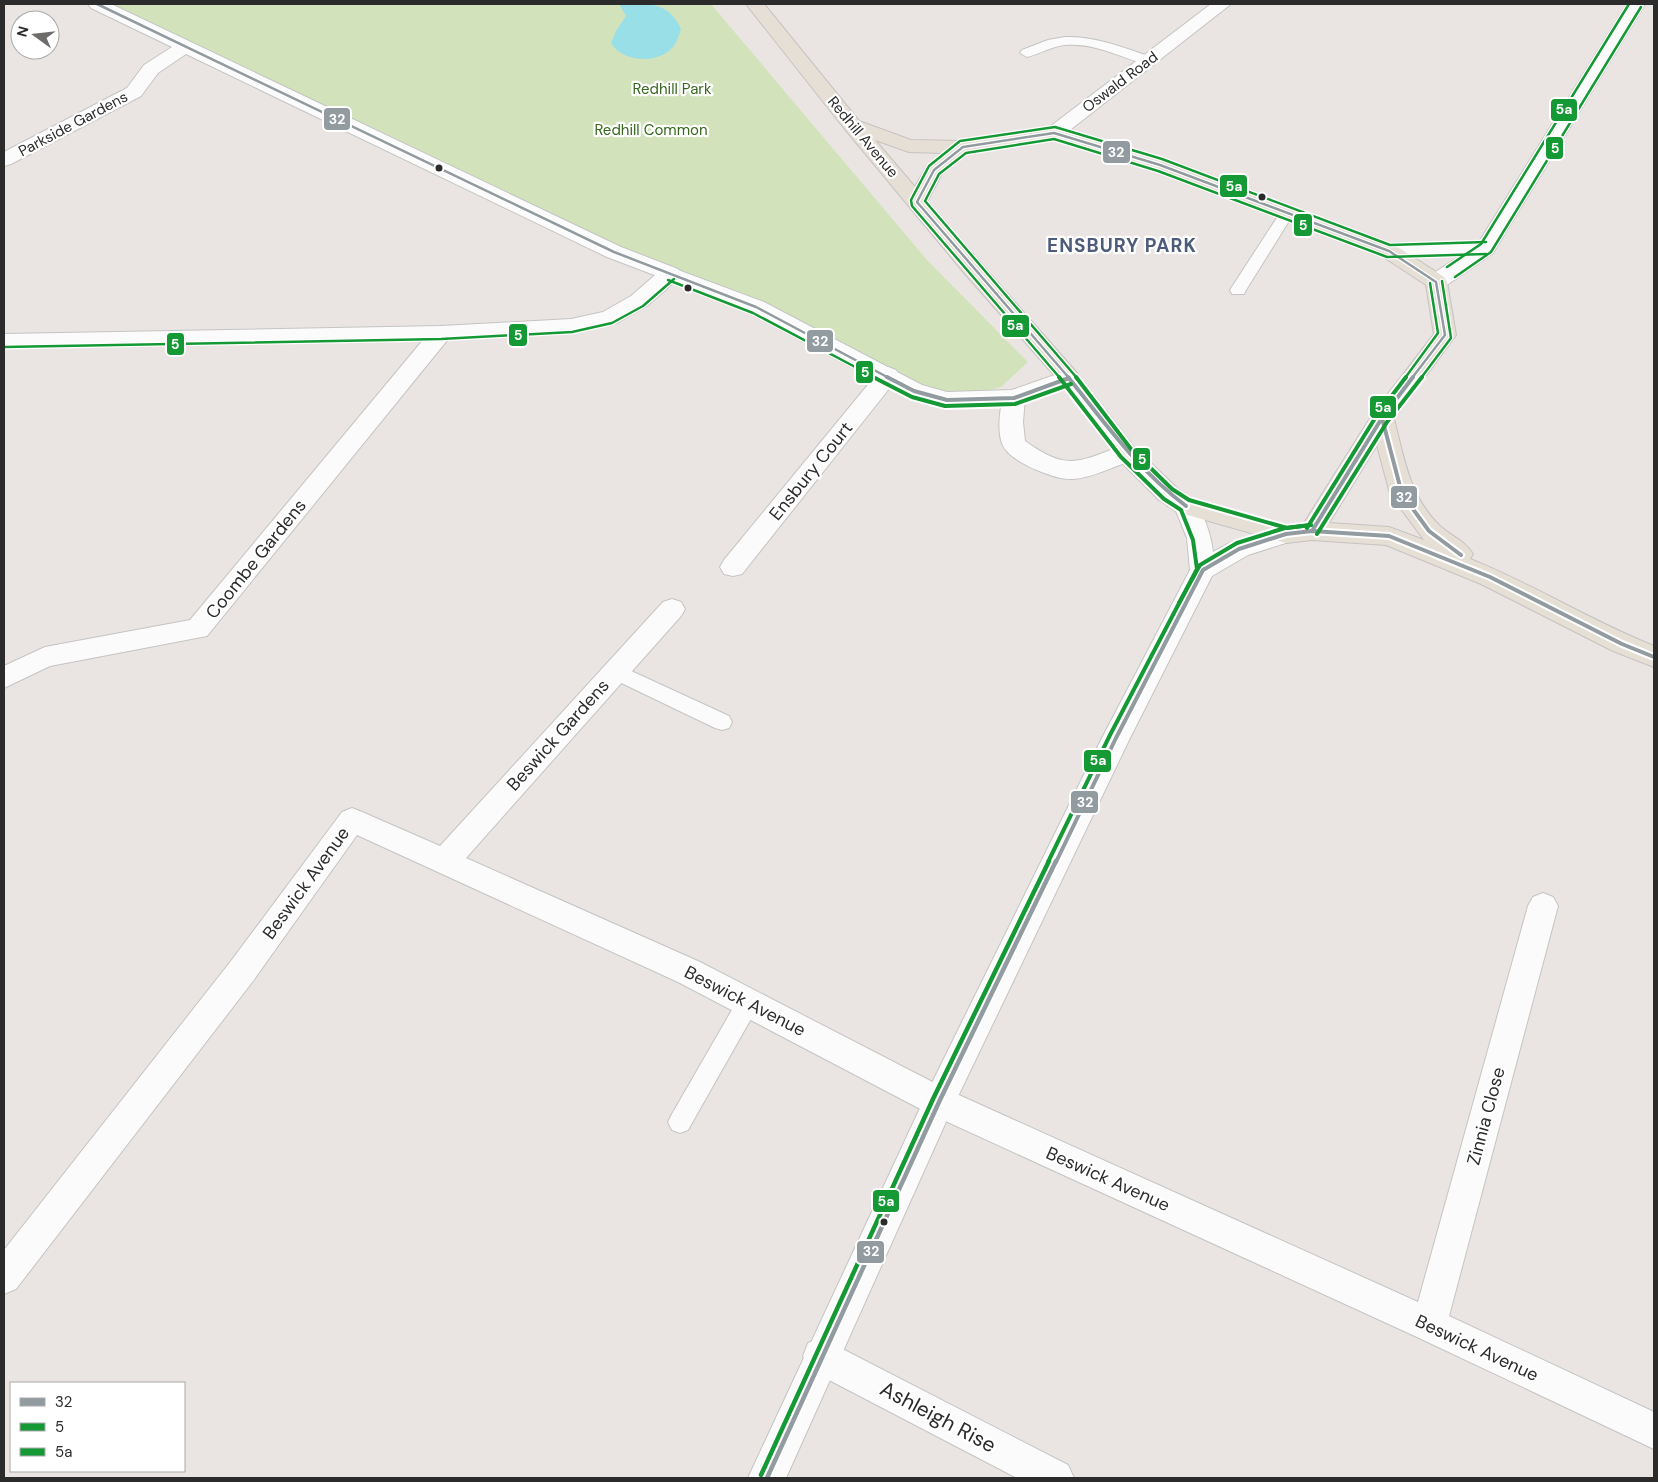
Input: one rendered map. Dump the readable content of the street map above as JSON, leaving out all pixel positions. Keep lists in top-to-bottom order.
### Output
{
  "streets": {
    "main road": ["Oswald Road", "Redhill Avenue"],
    "street": [
      "Parkside Gardens",
      "Ensbury Court",
      "Coombe Gardens",
      "Beswick Gardens",
      "Beswick Avenue",
      "Zinnia Close",
      "Ashleigh Rise"
    ]
  },
  "crossings": [
    ["Oswald Road", "Redhill Avenue"],
    ["Beswick Gardens", "Beswick Avenue"],
    ["Beswick Avenue", "Zinnia Close"]
  ],
  "districts": ["ENSBURY PARK"],
  "parks": ["Redhill Park", "Redhill Common"],
  "lines": ["transit line 32", "transit line 5a", "transit line 5"],
  "legend": ["32", "5", "5a"],
  "north": "left"
}
